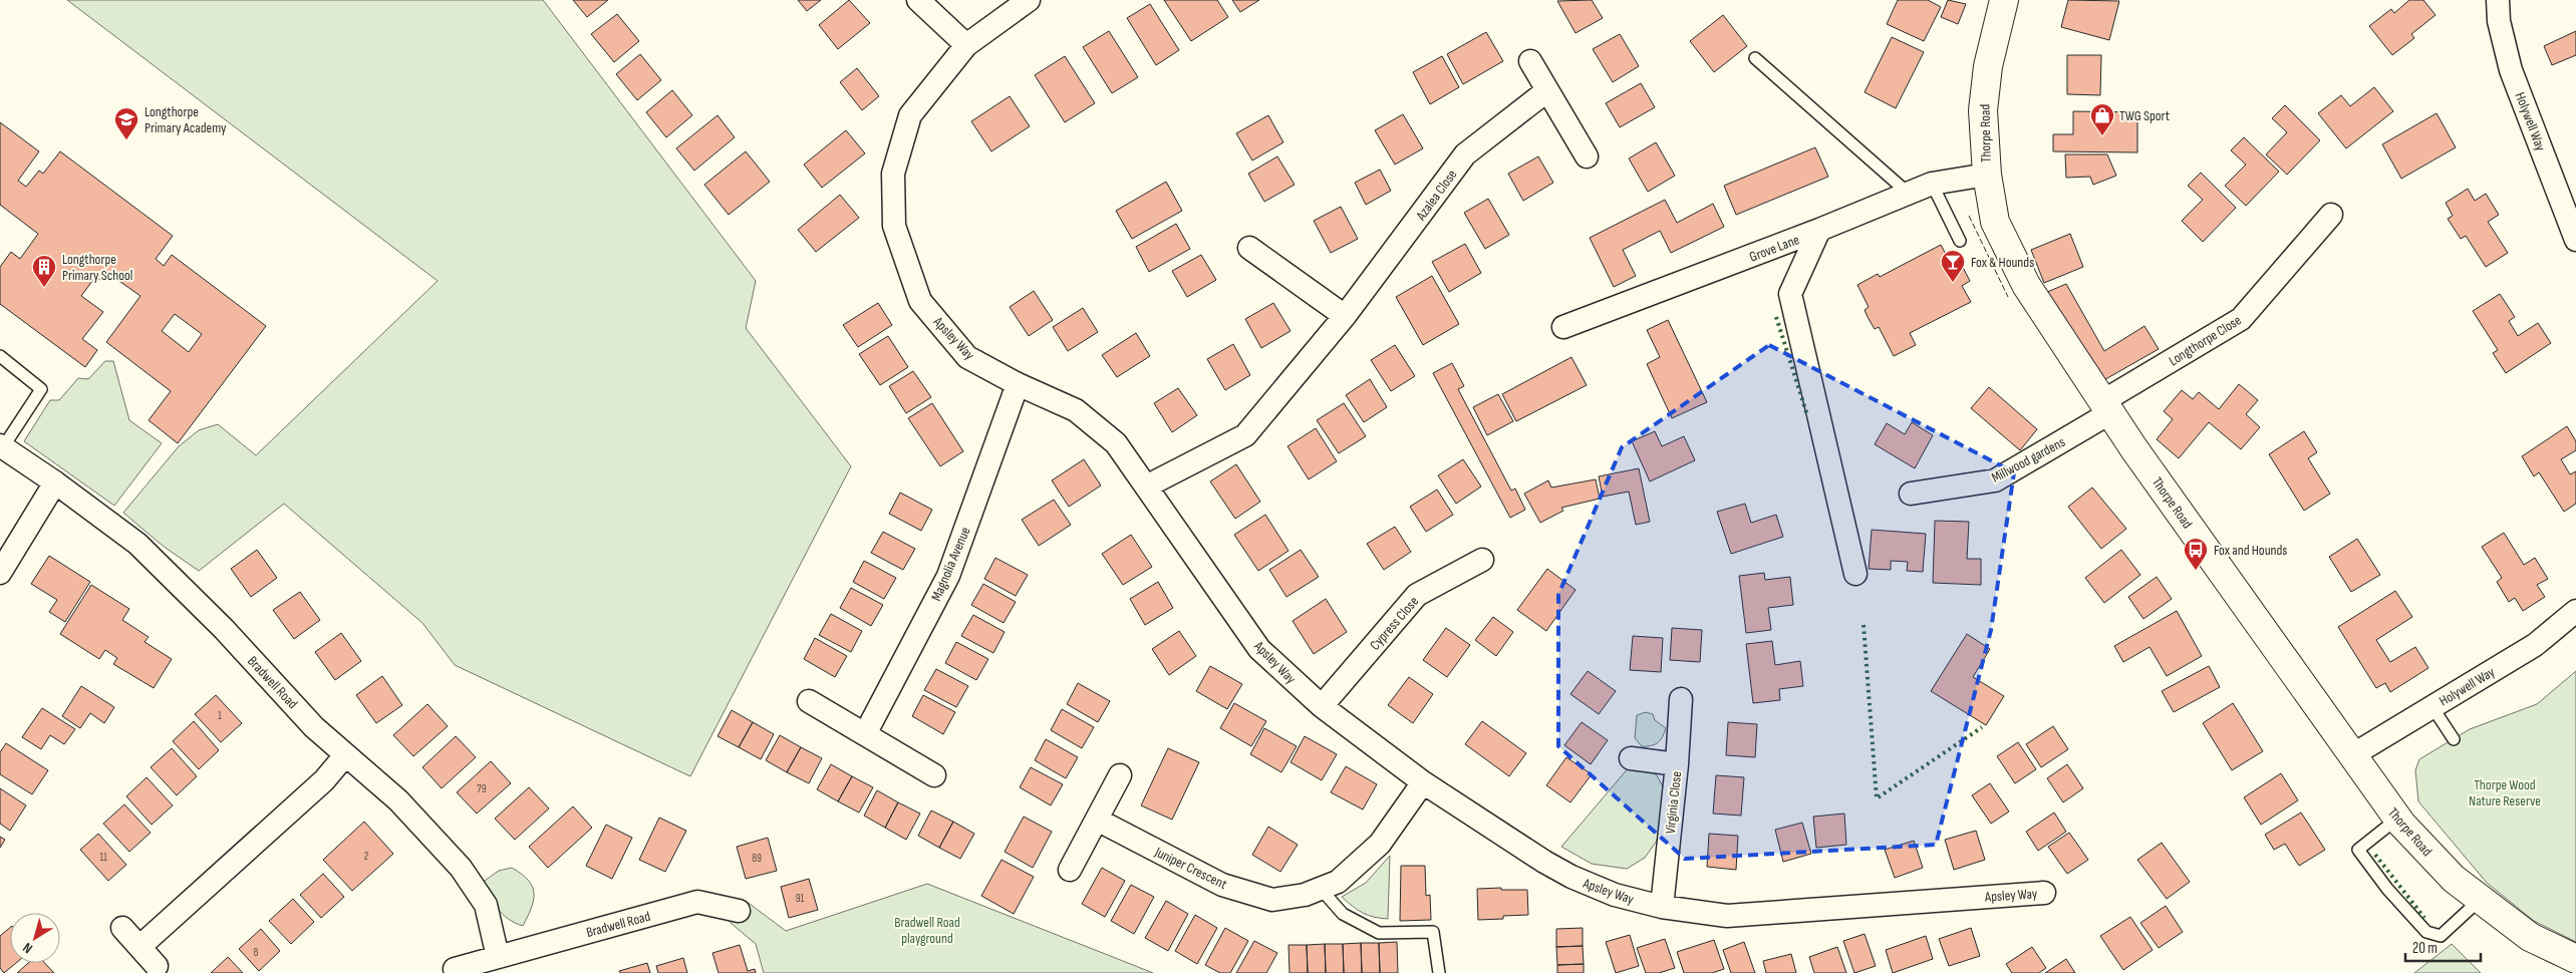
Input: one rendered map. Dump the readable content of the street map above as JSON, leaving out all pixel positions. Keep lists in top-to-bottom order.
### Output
{
  "streets": {
    "street": [
      "Holywell Way",
      "Thorpe Road",
      "Azalea Close",
      "Grove Lane",
      "Apsley Way",
      "Longthorpe Close",
      "Millwood gardens",
      "Magnolia Avenue",
      "Cypress Close",
      "Bradwell Road",
      "Virginia Close",
      "Juniper Crescent"
    ]
  },
  "crossings": [
    ["Holywell Way", "Thorpe Road"],
    ["Thorpe Road", "Grove Lane"],
    ["Thorpe Road", "Longthorpe Close"],
    ["Thorpe Road", "Millwood gardens"],
    ["Azalea Close", "Apsley Way"],
    ["Apsley Way", "Magnolia Avenue"],
    ["Apsley Way", "Cypress Close"],
    ["Apsley Way", "Virginia Close"],
    ["Apsley Way", "Juniper Crescent"],
    ["Longthorpe Close", "Millwood gardens"]
  ],
  "parks": ["Thorpe Wood Nature Reserve", "Bradwell Road playground"],
  "places": {
    "shop": ["TWG Sport"],
    "school or university": ["Longthorpe Primary Academy"],
    "bar": ["Fox & Hounds"],
    "building": ["Longthorpe Primary School"],
    "bus stop": ["Fox and Hounds"]
  },
  "house_numbers": [
    "1",
    "79",
    "2",
    "11",
    "89",
    "91",
    "8"
  ],
  "scale_bar": "20 m",
  "north": "bottom left"
}
